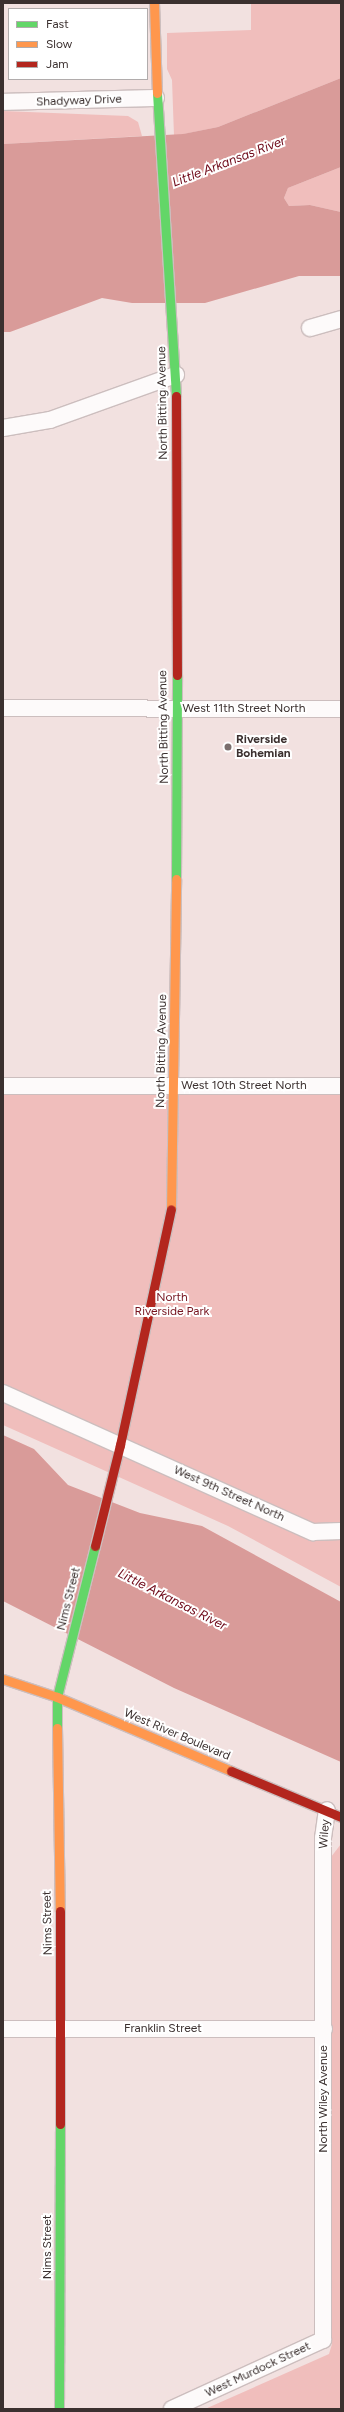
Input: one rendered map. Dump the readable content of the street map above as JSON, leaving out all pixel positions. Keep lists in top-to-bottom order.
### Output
{
  "streets": {
    "street": [
      "Shadyway Drive",
      "North Bitting Avenue",
      "West 11th Street North",
      "West 10th Street North",
      "West 9th Street North",
      "Nims Street",
      "West River Boulevard",
      "Wiley",
      "Franklin Street",
      "North Wiley Avenue",
      "West Murdock Street"
    ]
  },
  "crossings": [
    ["Shadyway Drive", "North Bitting Avenue"],
    ["North Bitting Avenue", "West 11th Street North"],
    ["North Bitting Avenue", "West 10th Street North"],
    ["North Bitting Avenue", "West 9th Street North"],
    ["North Bitting Avenue", "Nims Street"],
    ["West 9th Street North", "Nims Street"],
    ["Nims Street", "West River Boulevard"],
    ["Nims Street", "Franklin Street"],
    ["West River Boulevard", "Wiley"],
    ["Wiley", "North Wiley Avenue"],
    ["Franklin Street", "North Wiley Avenue"],
    ["North Wiley Avenue", "West Murdock Street"]
  ],
  "water": ["Little Arkansas River"],
  "parks": ["North Riverside Park"],
  "places": ["Riverside Bohemian"],
  "legend": ["Fast", "Slow", "Jam"]
}
